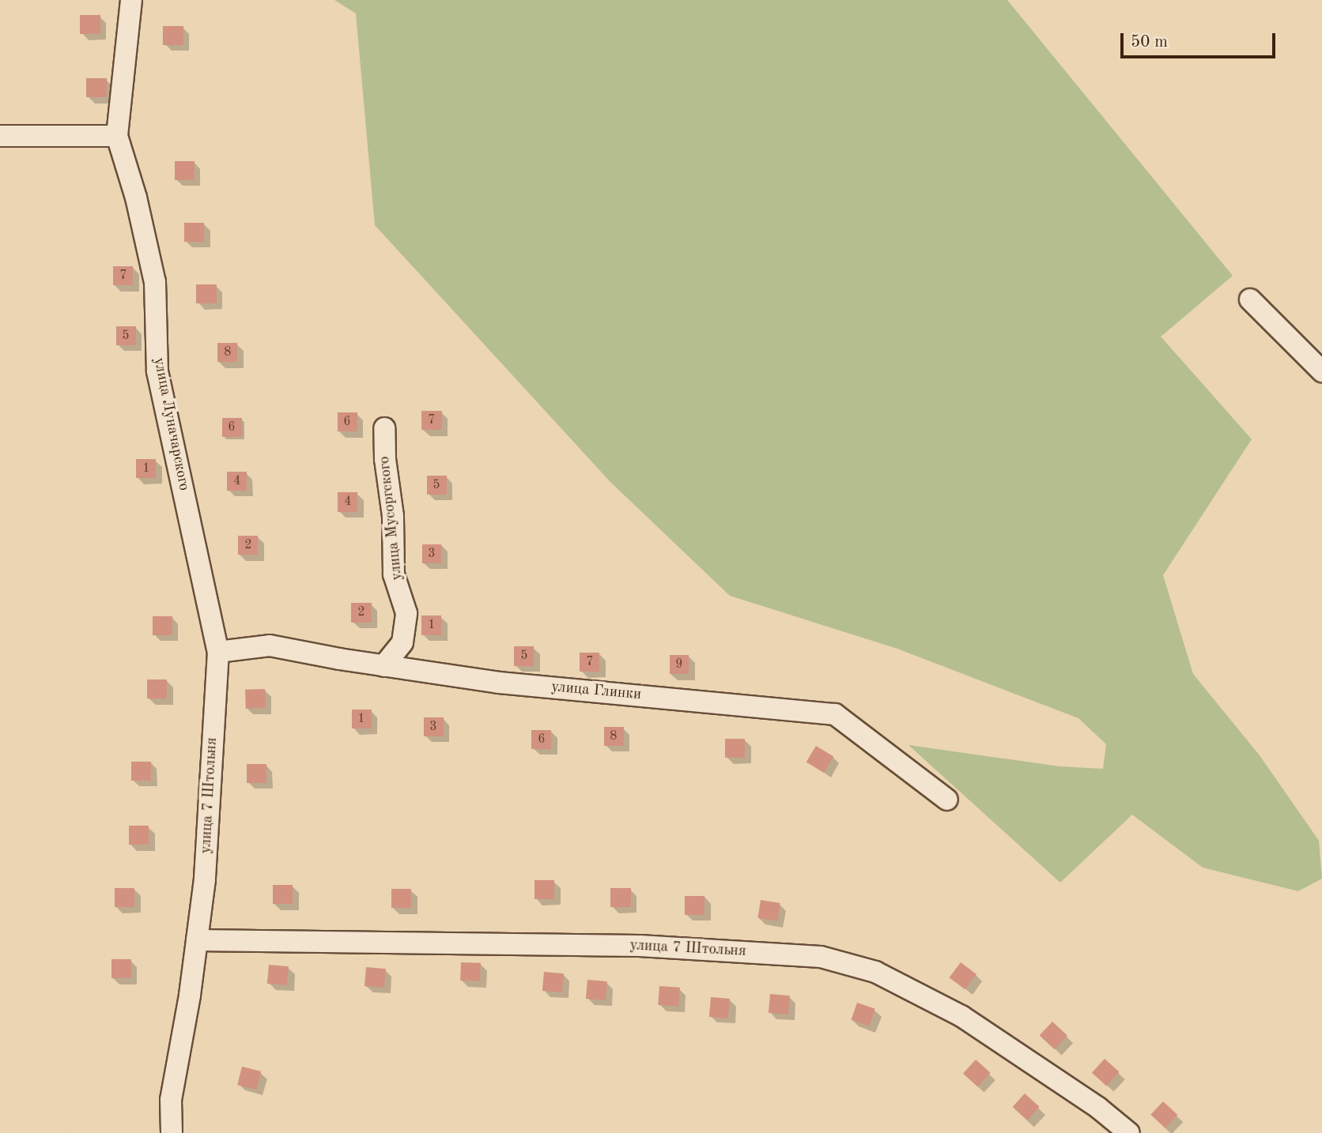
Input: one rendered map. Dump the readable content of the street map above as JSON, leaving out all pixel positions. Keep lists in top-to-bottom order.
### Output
{
  "streets": {
    "street": [
      "улица Луначарского",
      "улица Мусоргского",
      "улица Глинки",
      "улица 7 Штольня"
    ]
  },
  "crossings": [
    ["улица Луначарского", "улица Глинки"],
    ["улица Луначарского", "улица 7 Штольня"],
    ["улица Мусоргского", "улица Глинки"],
    ["улица Глинки", "улица 7 Штольня"]
  ],
  "house_numbers": [
    "7",
    "5",
    "8",
    "7",
    "6",
    "6",
    "1",
    "4",
    "5",
    "4",
    "2",
    "3",
    "2",
    "1",
    "5",
    "7",
    "9",
    "1",
    "3",
    "8",
    "6"
  ],
  "scale_bar": "50 m"
}
